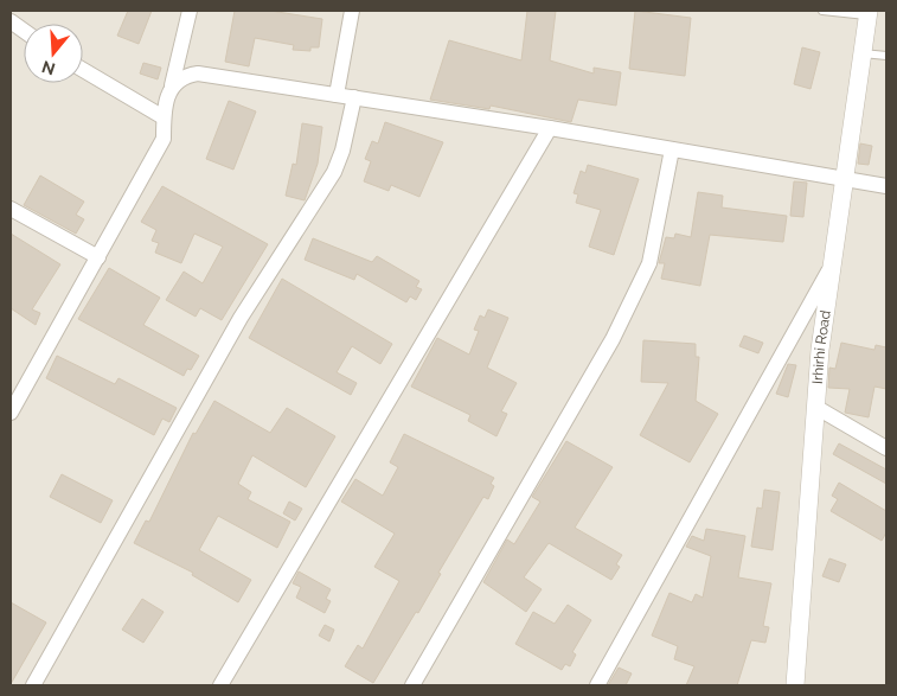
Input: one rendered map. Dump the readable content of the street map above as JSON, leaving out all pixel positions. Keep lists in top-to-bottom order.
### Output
{
  "streets": {
    "street": ["Irhirhi Road"]
  },
  "north": "bottom"
}
